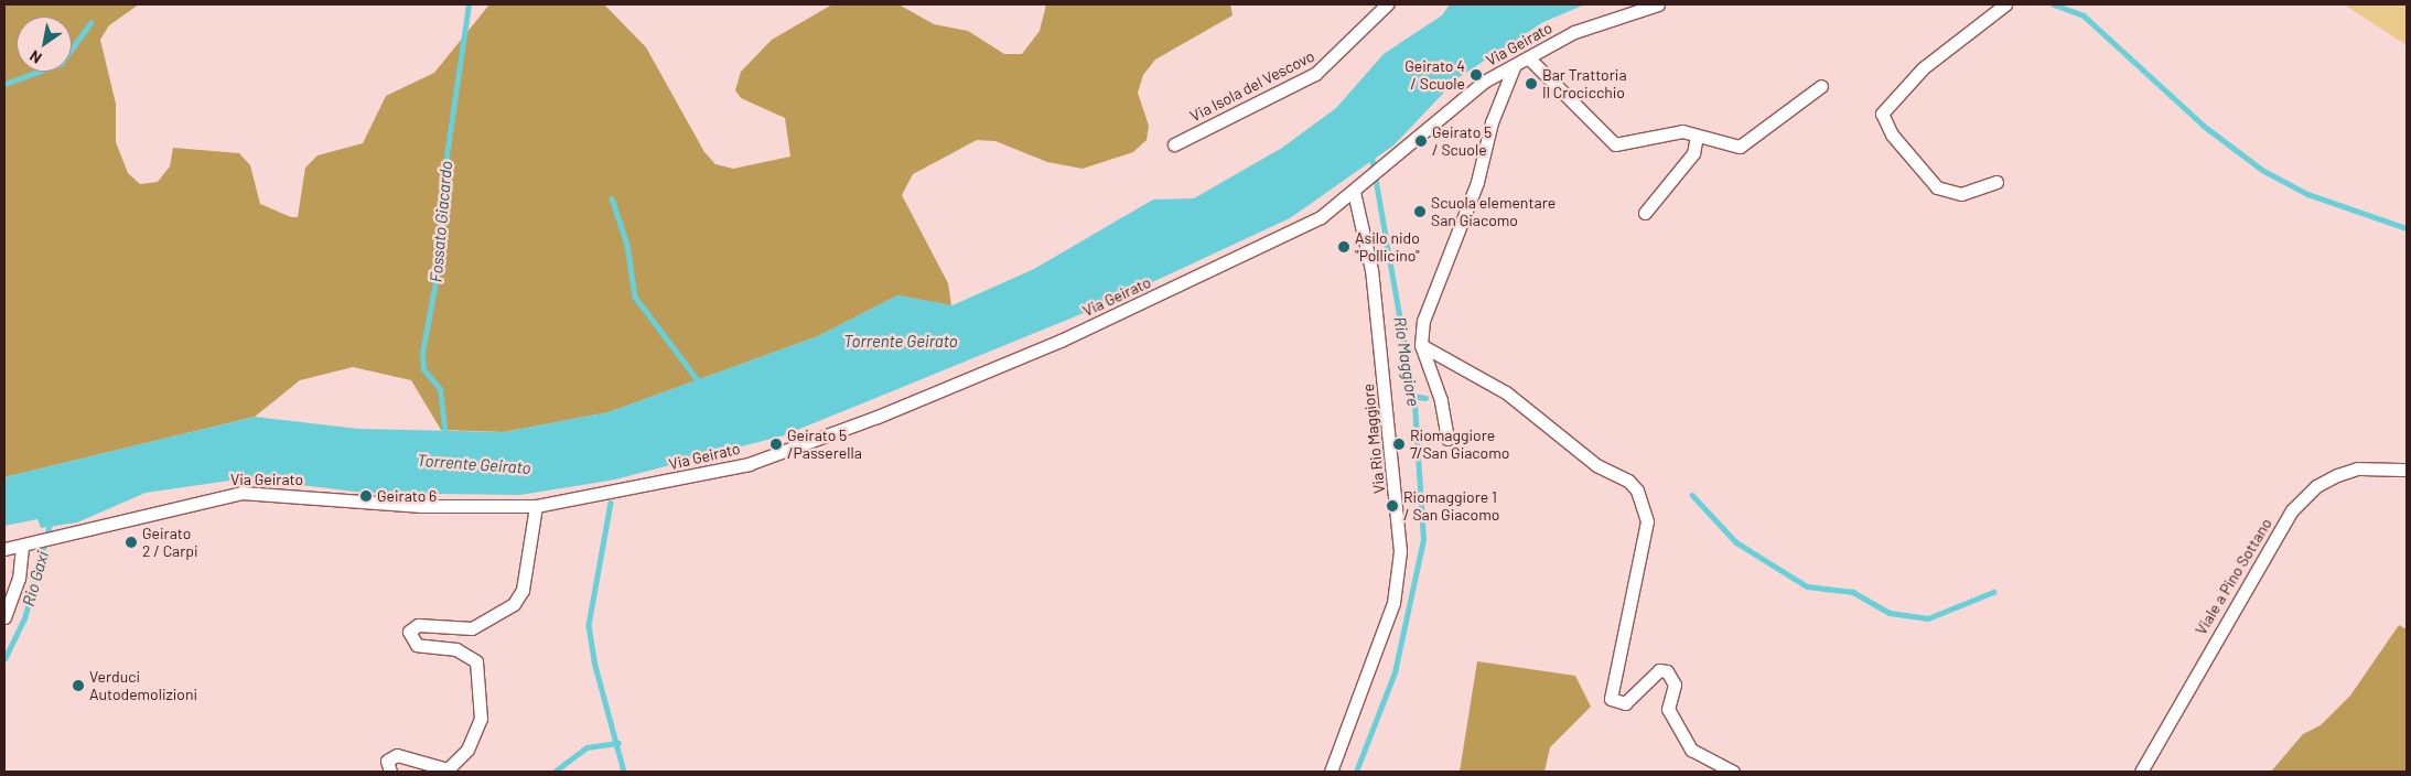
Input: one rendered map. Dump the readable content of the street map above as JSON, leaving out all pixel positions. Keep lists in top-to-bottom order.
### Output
{
  "streets": {
    "street": [
      "Via Geirato",
      "Via Isola del Vescovo",
      "Via Rio Maggiore",
      "Viale a Pino Sottano"
    ]
  },
  "crossings": [
    ["Via Geirato", "Via Rio Maggiore"]
  ],
  "water": [
    "Fossato Giacardo",
    "Torrente Geirato",
    "Rio Maggiore",
    "Rio Gaxi"
  ],
  "places": [
    "Geirato 4 / Scuole",
    "Bar Trattoria Il Crocicchio",
    "Geirato 5 / Scuole",
    "Scuola elementare San Giacomo",
    "Asilo nido \"Pollicino\"",
    "Geirato 5 /Passerella",
    "Riomaggiore 7/San Giacomo",
    "Geirato 6",
    "Riomaggiore 1 / San Giacomo",
    "Geirato 2 / Carpi",
    "Verduci Autodemolizioni"
  ],
  "north": "bottom left"
}
